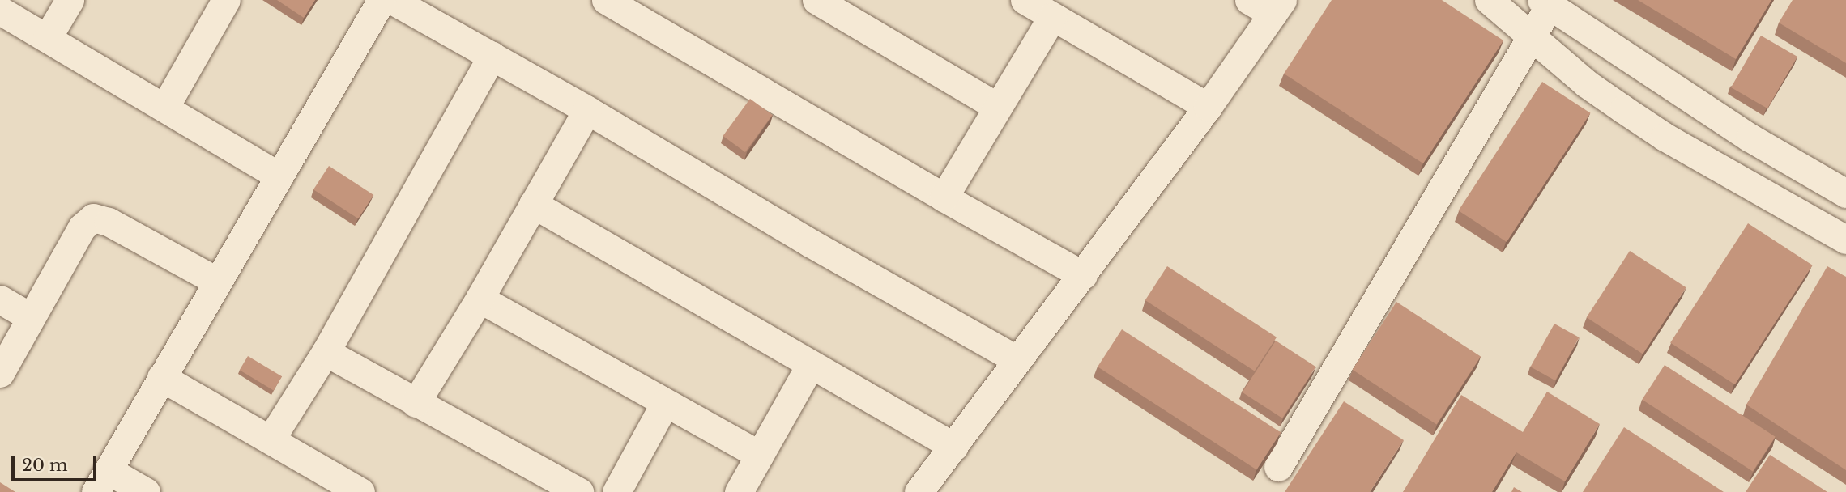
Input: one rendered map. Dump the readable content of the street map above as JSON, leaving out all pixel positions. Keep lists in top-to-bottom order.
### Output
{
  "scale_bar": "20 m"
}
